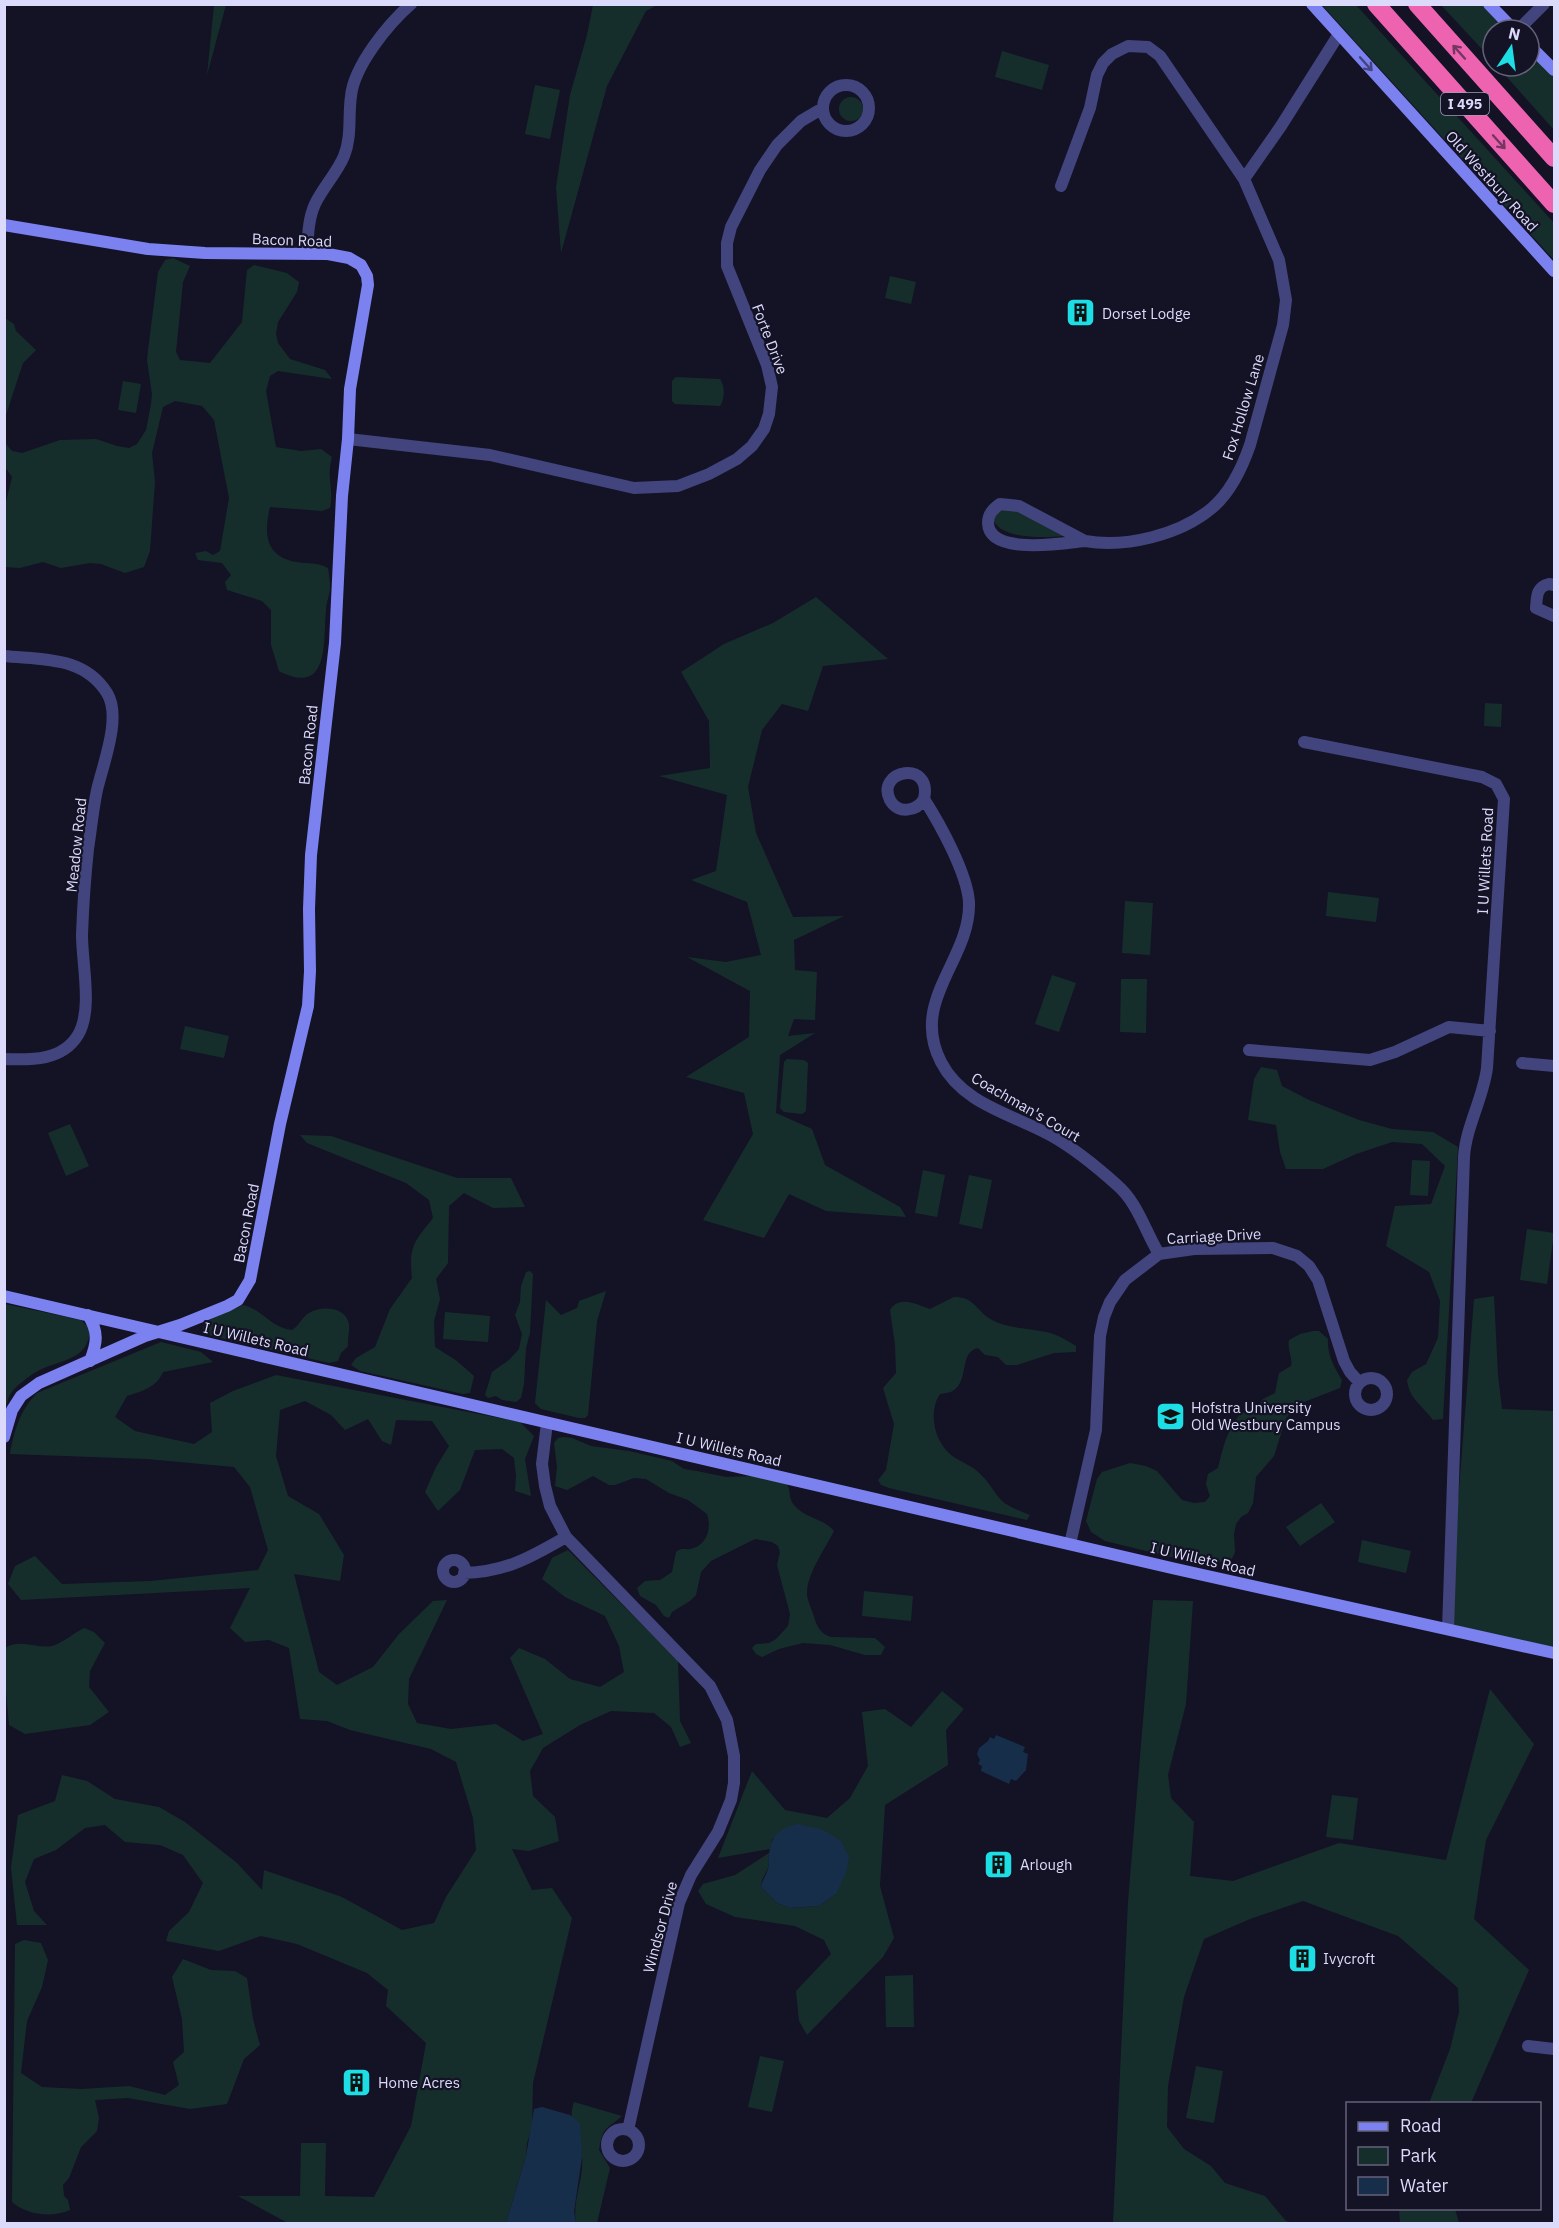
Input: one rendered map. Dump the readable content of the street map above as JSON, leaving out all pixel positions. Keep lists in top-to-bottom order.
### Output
{
  "streets": {
    "highway": ["I 495"],
    "street": [
      "Old Westbury Road",
      "Bacon Road",
      "Forte Drive",
      "Fox Hollow Lane",
      "Meadow Road",
      "I U Willets Road",
      "Coachman's Court",
      "Carriage Drive",
      "Windsor Drive"
    ]
  },
  "crossings": [
    ["Bacon Road", "Forte Drive"],
    ["Bacon Road", "I U Willets Road"],
    ["I U Willets Road", "Carriage Drive"],
    ["I U Willets Road", "Windsor Drive"],
    ["Coachman's Court", "Carriage Drive"]
  ],
  "one_way": ["Old Westbury Road"],
  "places": {
    "building": [
      "Dorset Lodge",
      "Arlough",
      "Ivycroft",
      "Home Acres"
    ],
    "school or university": ["Hofstra University Old Westbury Campus"]
  },
  "legend": ["Road", "Park", "Water"],
  "north": "top"
}
